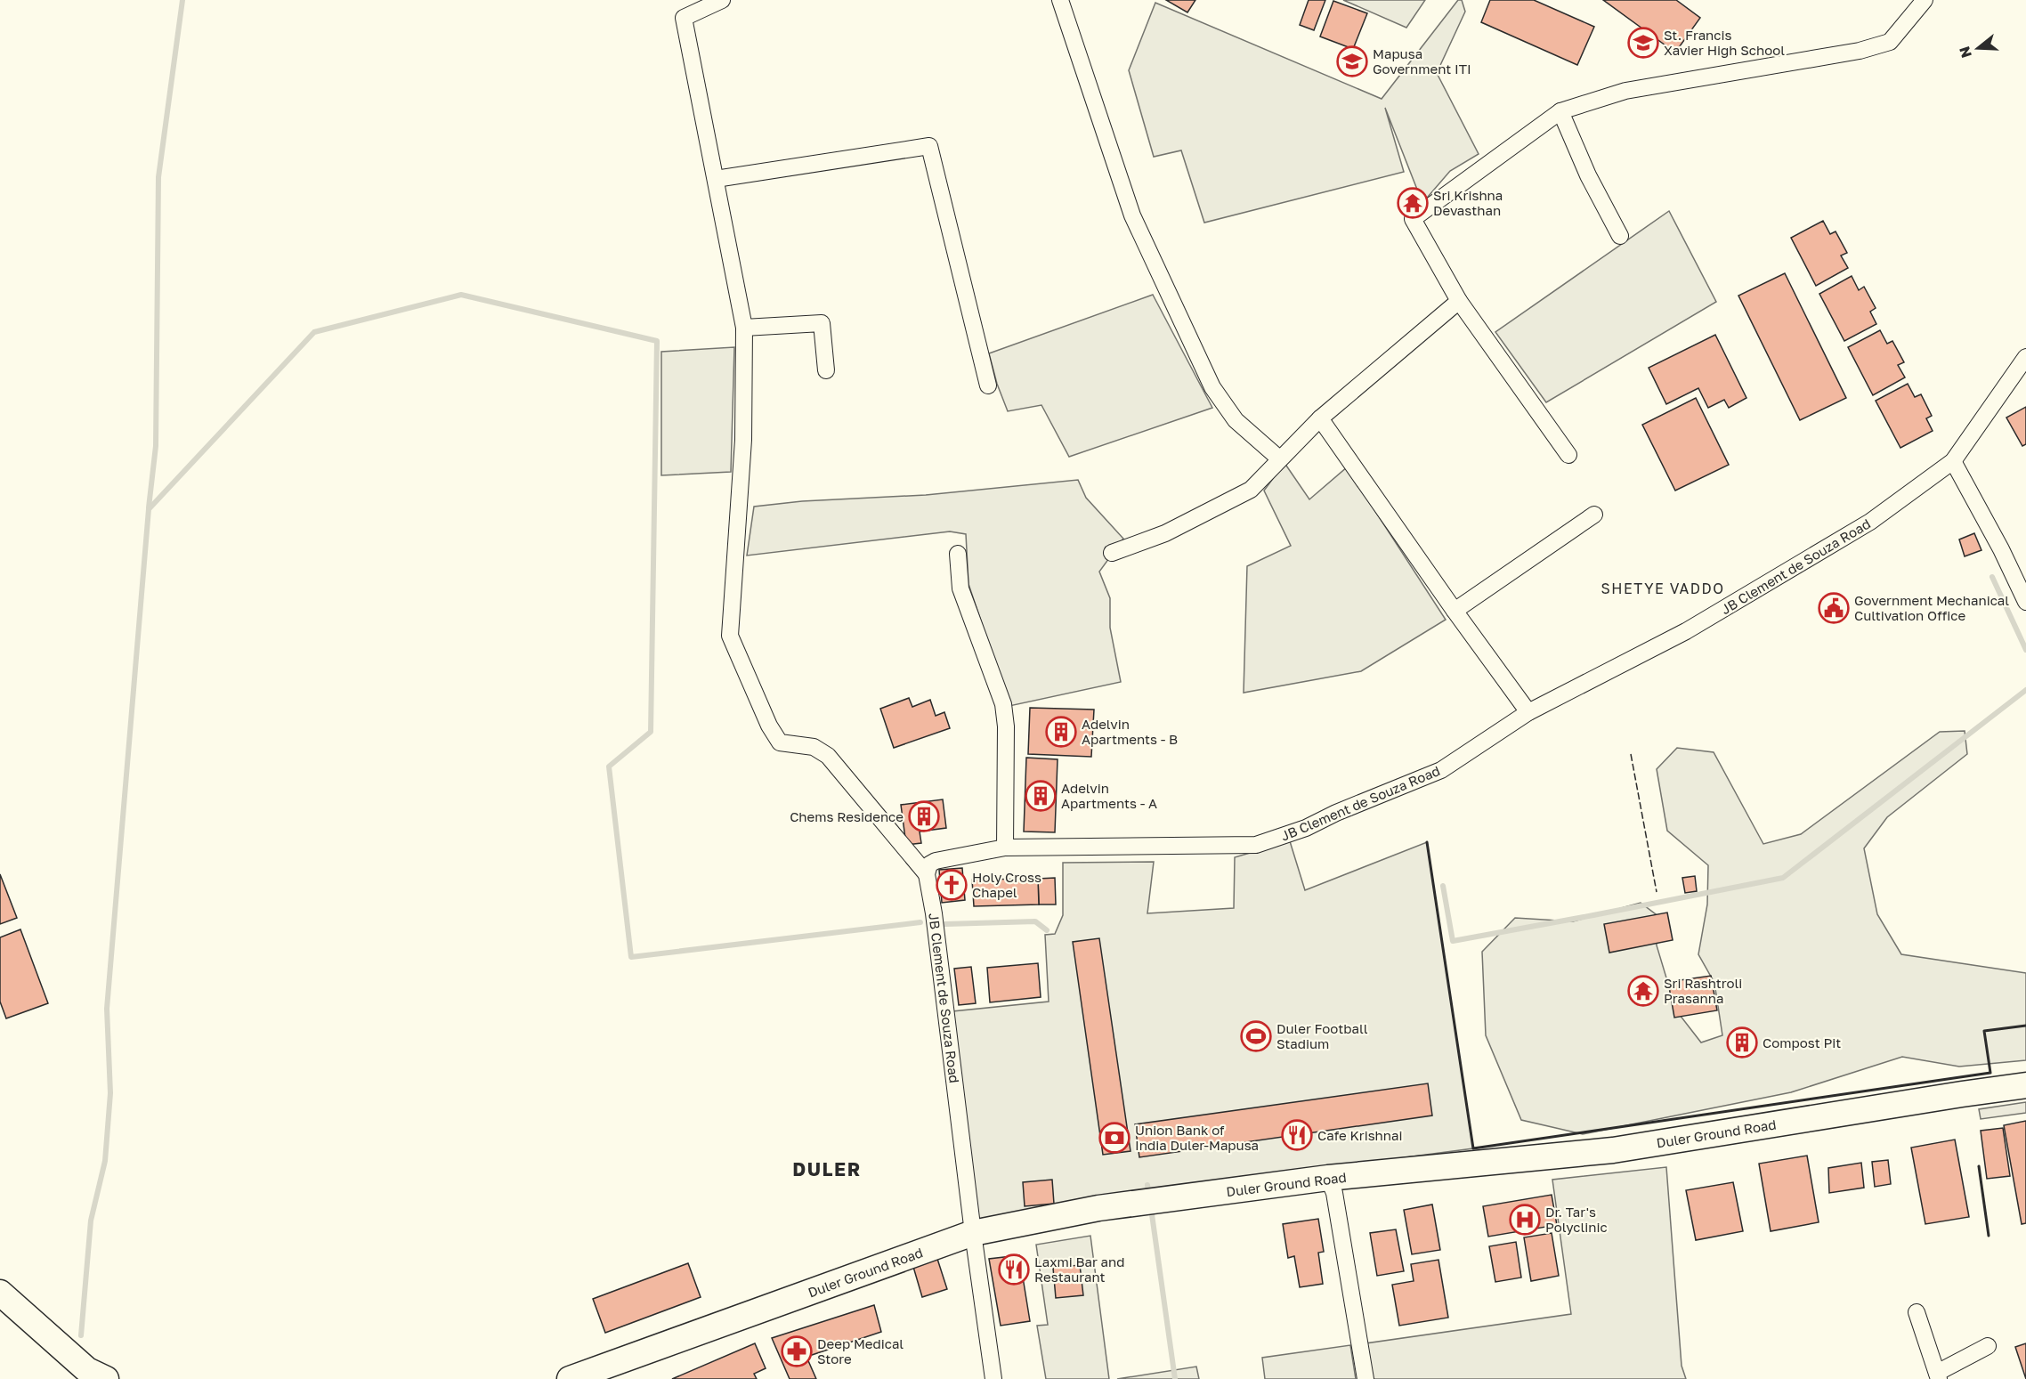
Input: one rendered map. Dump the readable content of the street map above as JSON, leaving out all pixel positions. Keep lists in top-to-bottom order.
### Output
{
  "streets": {
    "main road": ["Duler Ground Road"],
    "street": ["JB Clement de Souza Road"]
  },
  "crossings": [
    ["JB Clement de Souza Road", "Duler Ground Road"]
  ],
  "districts": ["SHETYE VADDO", "DULER"],
  "places": {
    "school or university": ["St. Francis Xavier High School", "Mapusa Government ITI"],
    "temple": ["Sri Krishna Devasthan", "Sri Rashtroli Prasanna"],
    "public building": ["Government Mechanical Cultivation Office"],
    "building": [
      "Adelvin Apartments - B",
      "Adelvin Apartments - A",
      "Chems Residence",
      "Compost Pit"
    ],
    "church": ["Holy Cross Chapel"],
    "sports": ["Duler Football Stadium"],
    "restaurant": ["Cafe Krishnai", "Laxmi Bar and Restaurant"],
    "bank": ["Union Bank of India Duler-Mapusa"],
    "hospital": ["Dr. Tar's Polyclinic"],
    "pharmacy": ["Deep Medical Store"]
  },
  "north": "left"
}
